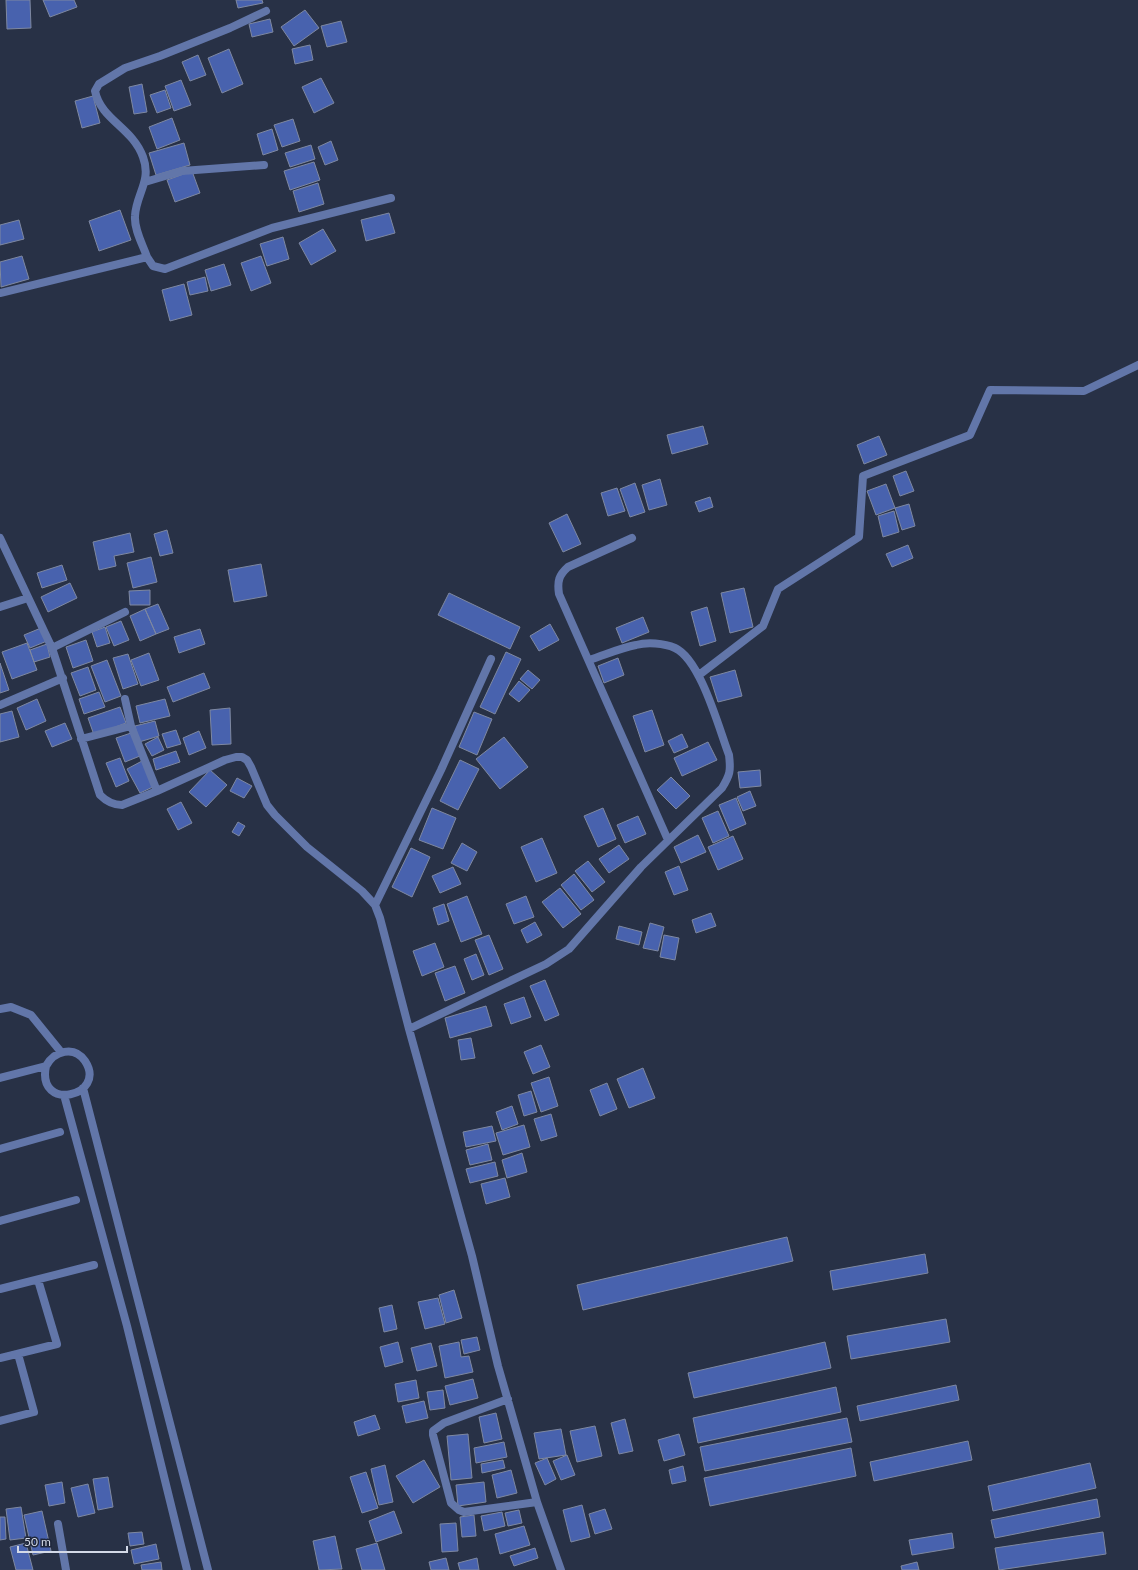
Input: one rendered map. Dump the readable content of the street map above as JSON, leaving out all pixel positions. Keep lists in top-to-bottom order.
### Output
{
  "scale_bar": "50 m"
}
